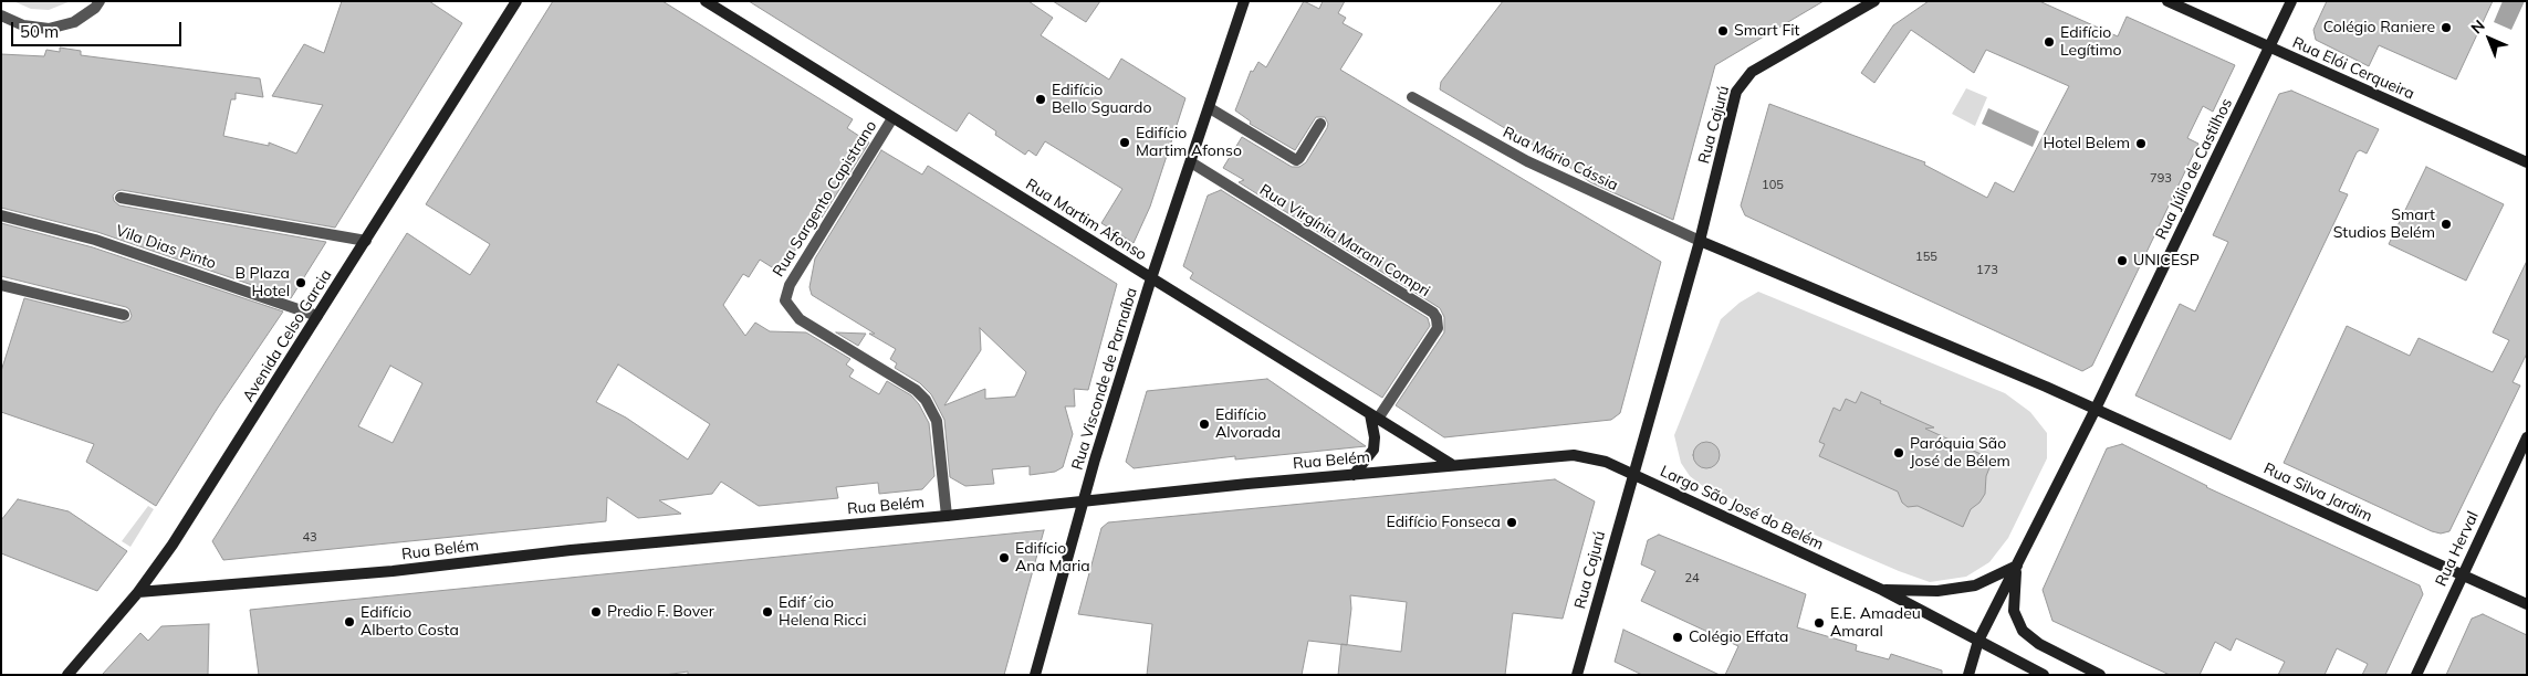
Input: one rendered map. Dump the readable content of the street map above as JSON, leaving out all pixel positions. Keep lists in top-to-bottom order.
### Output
{
  "streets": {
    "street": [
      "Rua Elói Cerqueira",
      "Rua Cajurú",
      "Rua Mário Cássia",
      "Rua Júlio de Castilhos",
      "Rua Sargento Capistrano",
      "Rua Martim Afonso",
      "Rua Virgínia Marani Compri",
      "Vila Dias Pinto",
      "Avenida Celso Garcia",
      "Rua Visconde de Parnaíba",
      "Rua Belém",
      "Rua Silva Jardim",
      "Largo São José do Belém",
      "Rua Herval"
    ]
  },
  "crossings": [
    ["Rua Elói Cerqueira", "Rua Júlio de Castilhos"],
    ["Rua Cajurú", "Rua Mário Cássia"],
    ["Rua Cajurú", "Rua Belém"],
    ["Rua Cajurú", "Largo São José do Belém"],
    ["Rua Júlio de Castilhos", "Rua Silva Jardim"],
    ["Rua Sargento Capistrano", "Rua Martim Afonso"],
    ["Rua Sargento Capistrano", "Rua Belém"],
    ["Rua Martim Afonso", "Rua Virgínia Marani Compri"],
    ["Rua Martim Afonso", "Rua Visconde de Parnaíba"],
    ["Rua Martim Afonso", "Rua Belém"],
    ["Rua Virgínia Marani Compri", "Rua Visconde de Parnaíba"],
    ["Vila Dias Pinto", "Avenida Celso Garcia"],
    ["Avenida Celso Garcia", "Rua Belém"],
    ["Rua Visconde de Parnaíba", "Rua Belém"],
    ["Rua Belém", "Largo São José do Belém"],
    ["Rua Silva Jardim", "Rua Herval"]
  ],
  "places": [
    "Colégio Raniere",
    "Smart Fit",
    "Edifício Legítimo",
    "Edifício Bello Sguardo",
    "Edifício Martim Afonso",
    "Hotel Belem",
    "Smart Studios Belém",
    "UNICESP",
    "B Plaza Hotel",
    "Edifício Alvorada",
    "Paróquia São José de Bélem",
    "Edifício Fonseca",
    "Edifício Ana Maria",
    "Predio F. Bover",
    "Edif´cio Helena Ricci",
    "Edifício Alberto Costa",
    "E.E. Amadeu Amaral",
    "Colégio Effata"
  ],
  "house_numbers": [
    "793",
    "105",
    "155",
    "173",
    "43",
    "24"
  ],
  "scale_bar": "50 m",
  "north": "top left"
}
